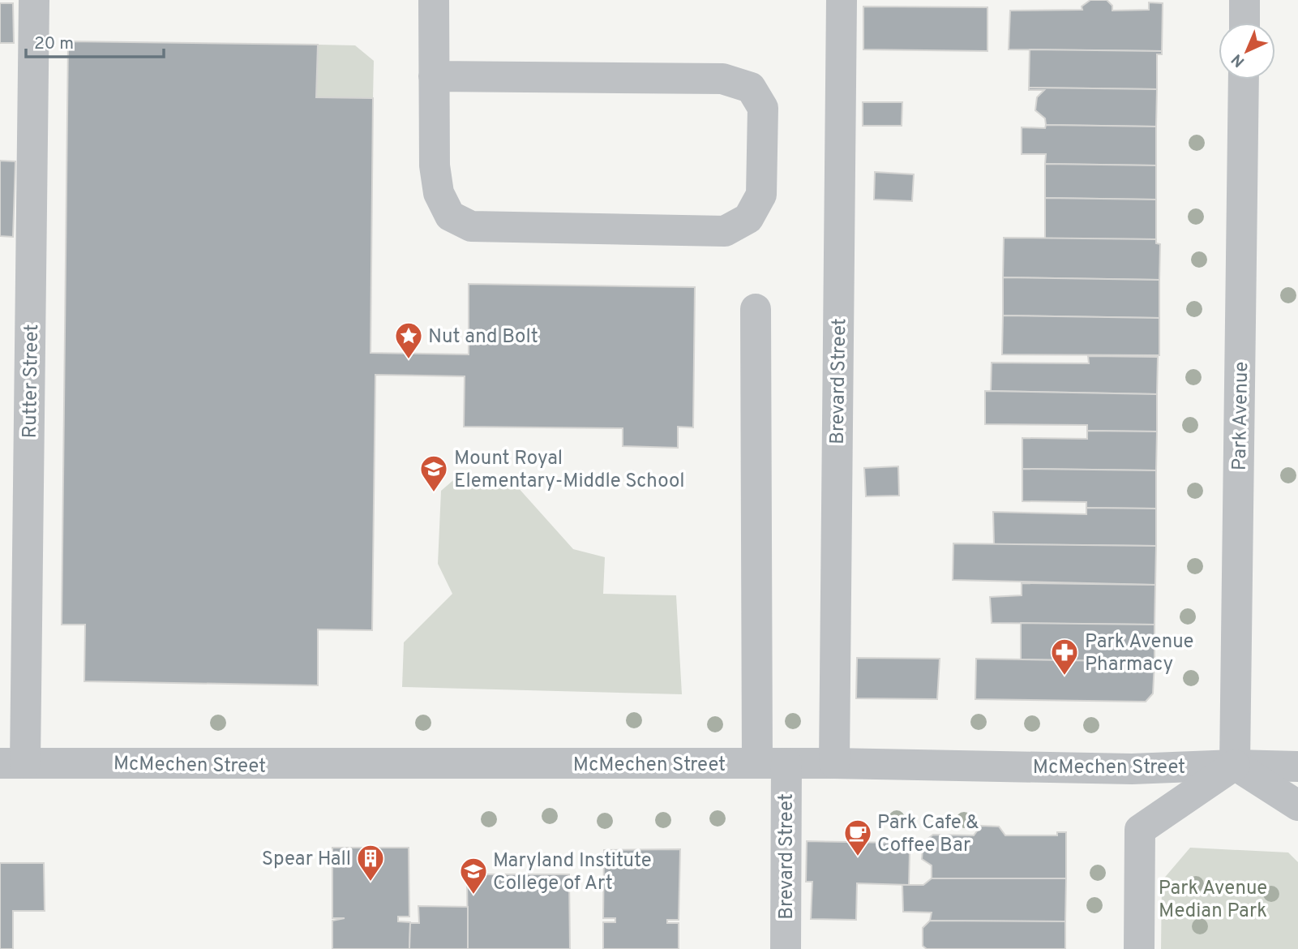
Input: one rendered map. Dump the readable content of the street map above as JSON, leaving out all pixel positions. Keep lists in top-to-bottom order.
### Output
{
  "streets": {
    "street": [
      "Rutter Street",
      "Brevard Street",
      "Park Avenue",
      "McMechen Street"
    ]
  },
  "crossings": [
    ["Rutter Street", "McMechen Street"],
    ["Brevard Street", "McMechen Street"],
    ["Park Avenue", "McMechen Street"]
  ],
  "parks": ["Park Avenue Median Park"],
  "places": {
    "place": ["Nut and Bolt"],
    "school or university": ["Mount Royal Elementary-Middle School", "Maryland Institute College of Art"],
    "pharmacy": ["Park Avenue Pharmacy"],
    "cafe": ["Park Cafe & Coffee Bar"],
    "building": ["Spear Hall"]
  },
  "scale_bar": "20 m",
  "north": "bottom left"
}
